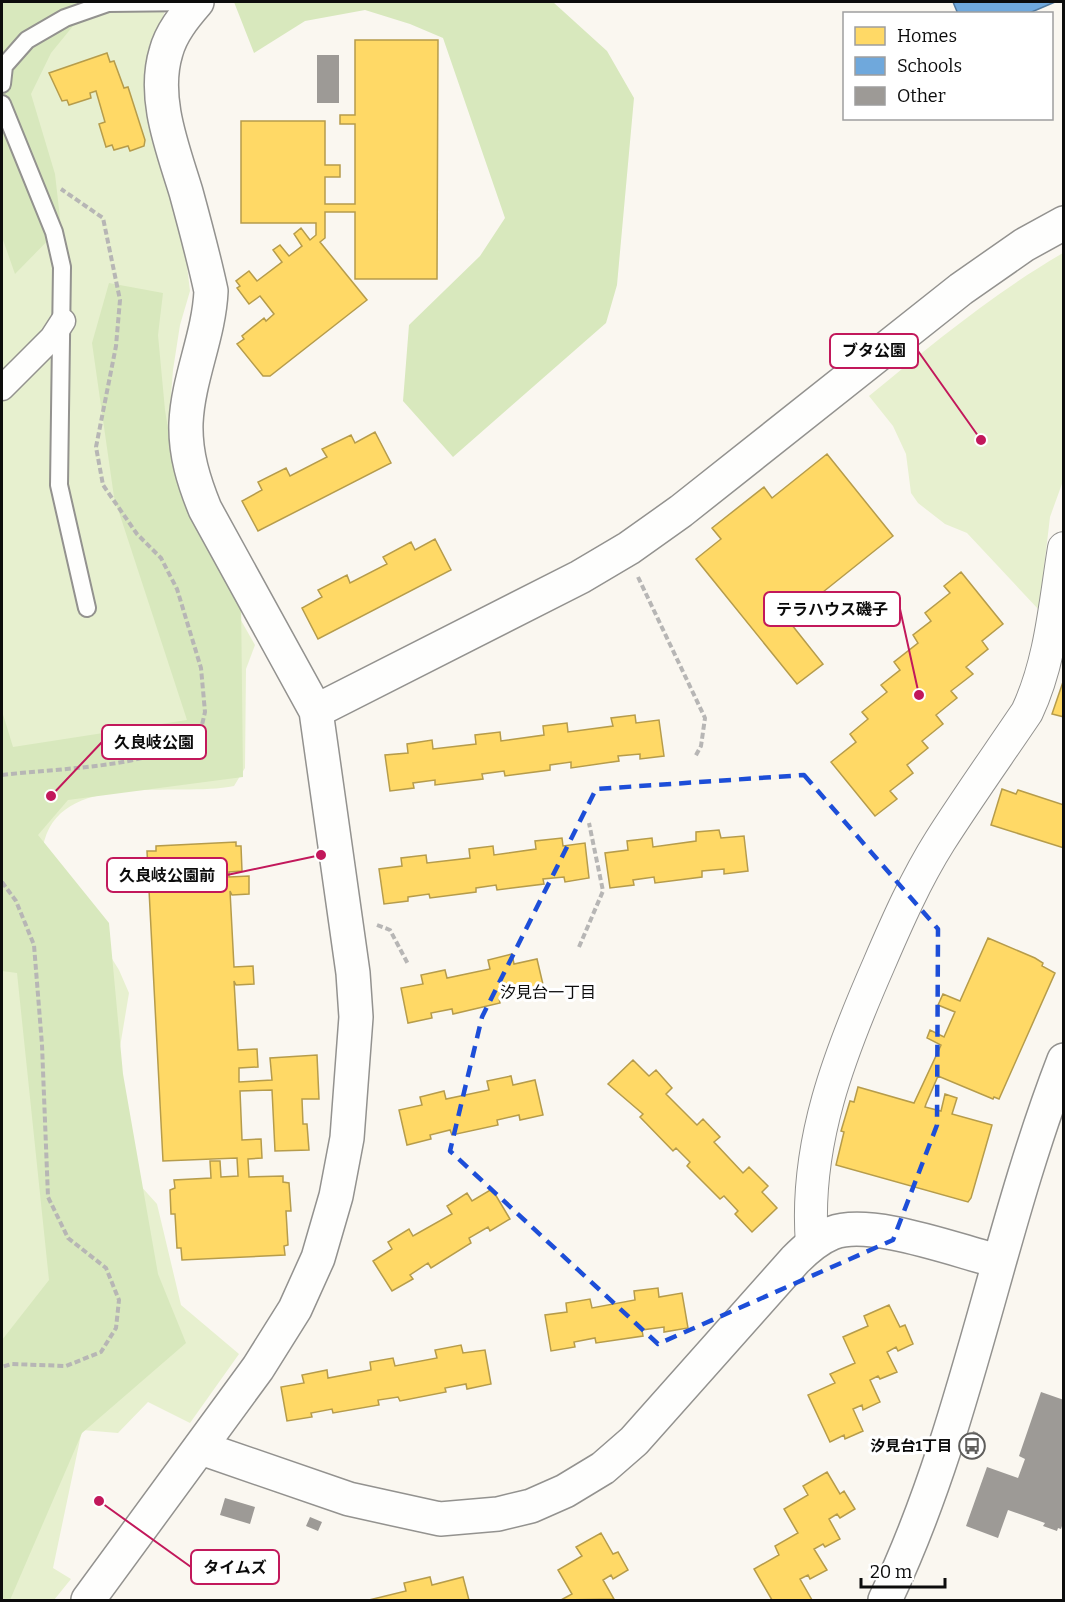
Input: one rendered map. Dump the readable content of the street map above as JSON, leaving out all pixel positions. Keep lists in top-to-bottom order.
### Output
{
  "districts": ["汐見台一丁目"],
  "places": {
    "other": [
      "ブタ公園",
      "テラハウス磯子",
      "久良岐公園",
      "久良岐公園前",
      "タイムズ"
    ],
    "bus stop": ["汐見台1丁目"]
  },
  "legend": ["Homes", "Schools", "Other"],
  "scale_bar": "20 m"
}
